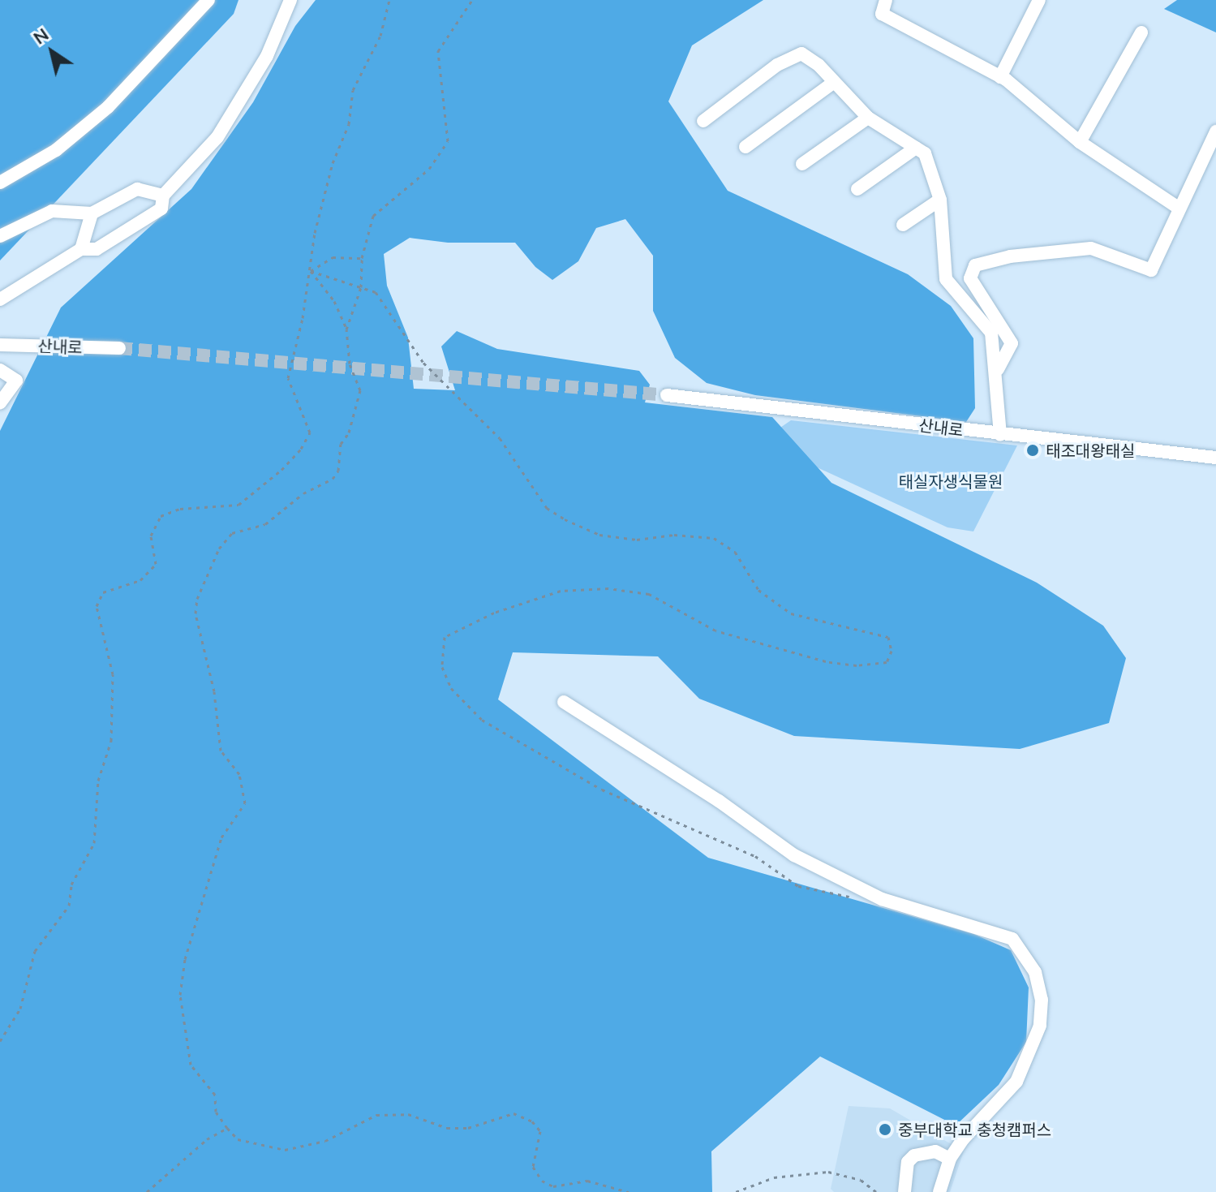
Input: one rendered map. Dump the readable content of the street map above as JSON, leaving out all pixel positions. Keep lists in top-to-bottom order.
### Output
{
  "streets": {
    "street": ["산내로"]
  },
  "parks": ["태실자생식물원"],
  "places": ["태조대왕태실", "중부대학교 충청캠퍼스"],
  "north": "top left"
}
